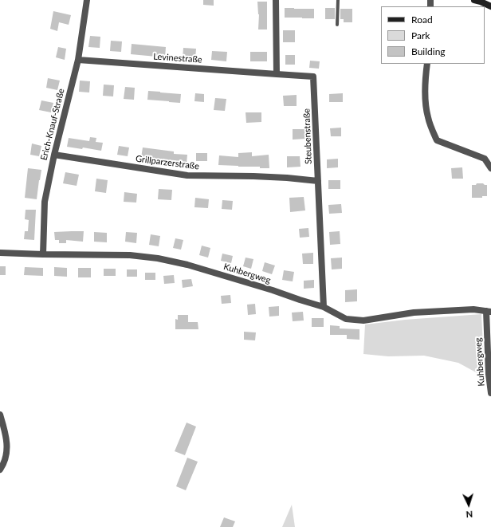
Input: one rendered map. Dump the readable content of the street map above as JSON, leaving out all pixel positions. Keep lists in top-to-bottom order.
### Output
{
  "streets": {
    "street": [
      "Levinestraße",
      "Erich-Knauf-Straße",
      "Steubenstraße",
      "Grillparzerstraße",
      "Kuhbergweg"
    ]
  },
  "crossings": [
    ["Levinestraße", "Erich-Knauf-Straße"],
    ["Levinestraße", "Steubenstraße"],
    ["Erich-Knauf-Straße", "Grillparzerstraße"],
    ["Erich-Knauf-Straße", "Kuhbergweg"],
    ["Steubenstraße", "Grillparzerstraße"],
    ["Steubenstraße", "Kuhbergweg"]
  ],
  "legend": ["Road", "Park", "Building"],
  "north": "bottom"
}
